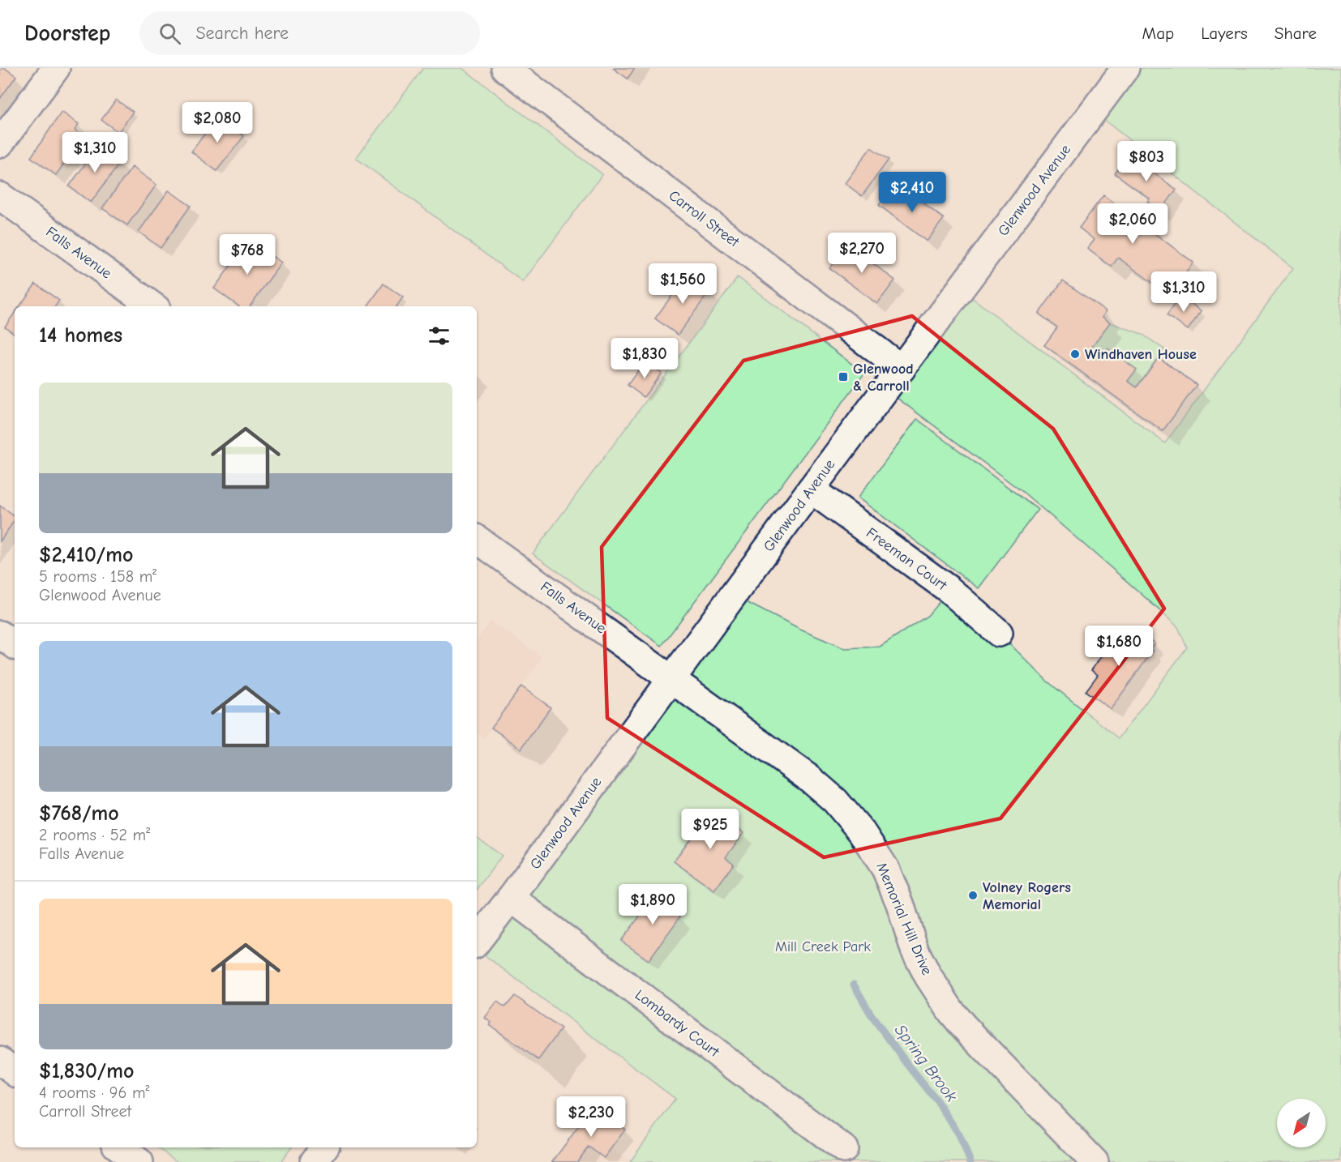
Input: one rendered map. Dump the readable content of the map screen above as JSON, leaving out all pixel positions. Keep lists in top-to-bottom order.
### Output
{
  "streets": {
    "street": [
      "Glenwood Avenue",
      "Carroll Street",
      "Falls Avenue",
      "Freeman Court",
      "Memorial Hill Drive",
      "Lombardy Court"
    ]
  },
  "crossings": [
    ["Glenwood Avenue", "Carroll Street"],
    ["Glenwood Avenue", "Falls Avenue"],
    ["Glenwood Avenue", "Freeman Court"],
    ["Glenwood Avenue", "Memorial Hill Drive"],
    ["Glenwood Avenue", "Lombardy Court"],
    ["Falls Avenue", "Memorial Hill Drive"]
  ],
  "water": ["Spring Brook"],
  "parks": ["Mill Creek Park"],
  "places": {
    "other": ["Windhaven House", "Volney Rogers Memorial"],
    "transit": ["Glenwood & Carroll"]
  },
  "north": "bottom left",
  "page": {
    "header": "Doorstep",
    "search": "Search here",
    "nav": ["Map", "Layers", "Share"],
    "price": [
      "$2,080",
      "$1,310",
      "$803",
      "$2,410",
      "$2,060",
      "$2,270",
      "$768",
      "$1,560",
      "$1,310",
      "$1,830",
      "$1,680",
      "$925",
      "$1,890",
      "$2,230"
    ],
    "heading": "14 homes",
    "list": [
      {
        "name": "$2,410/mo",
        "note": "5 rooms · 158 m² · Glenwood Avenue"
      },
      {
        "name": "$768/mo",
        "note": "2 rooms · 52 m² · Falls Avenue"
      },
      {
        "name": "$1,830/mo",
        "note": "4 rooms · 96 m² · Carroll Street"
      }
    ]
  }
}
